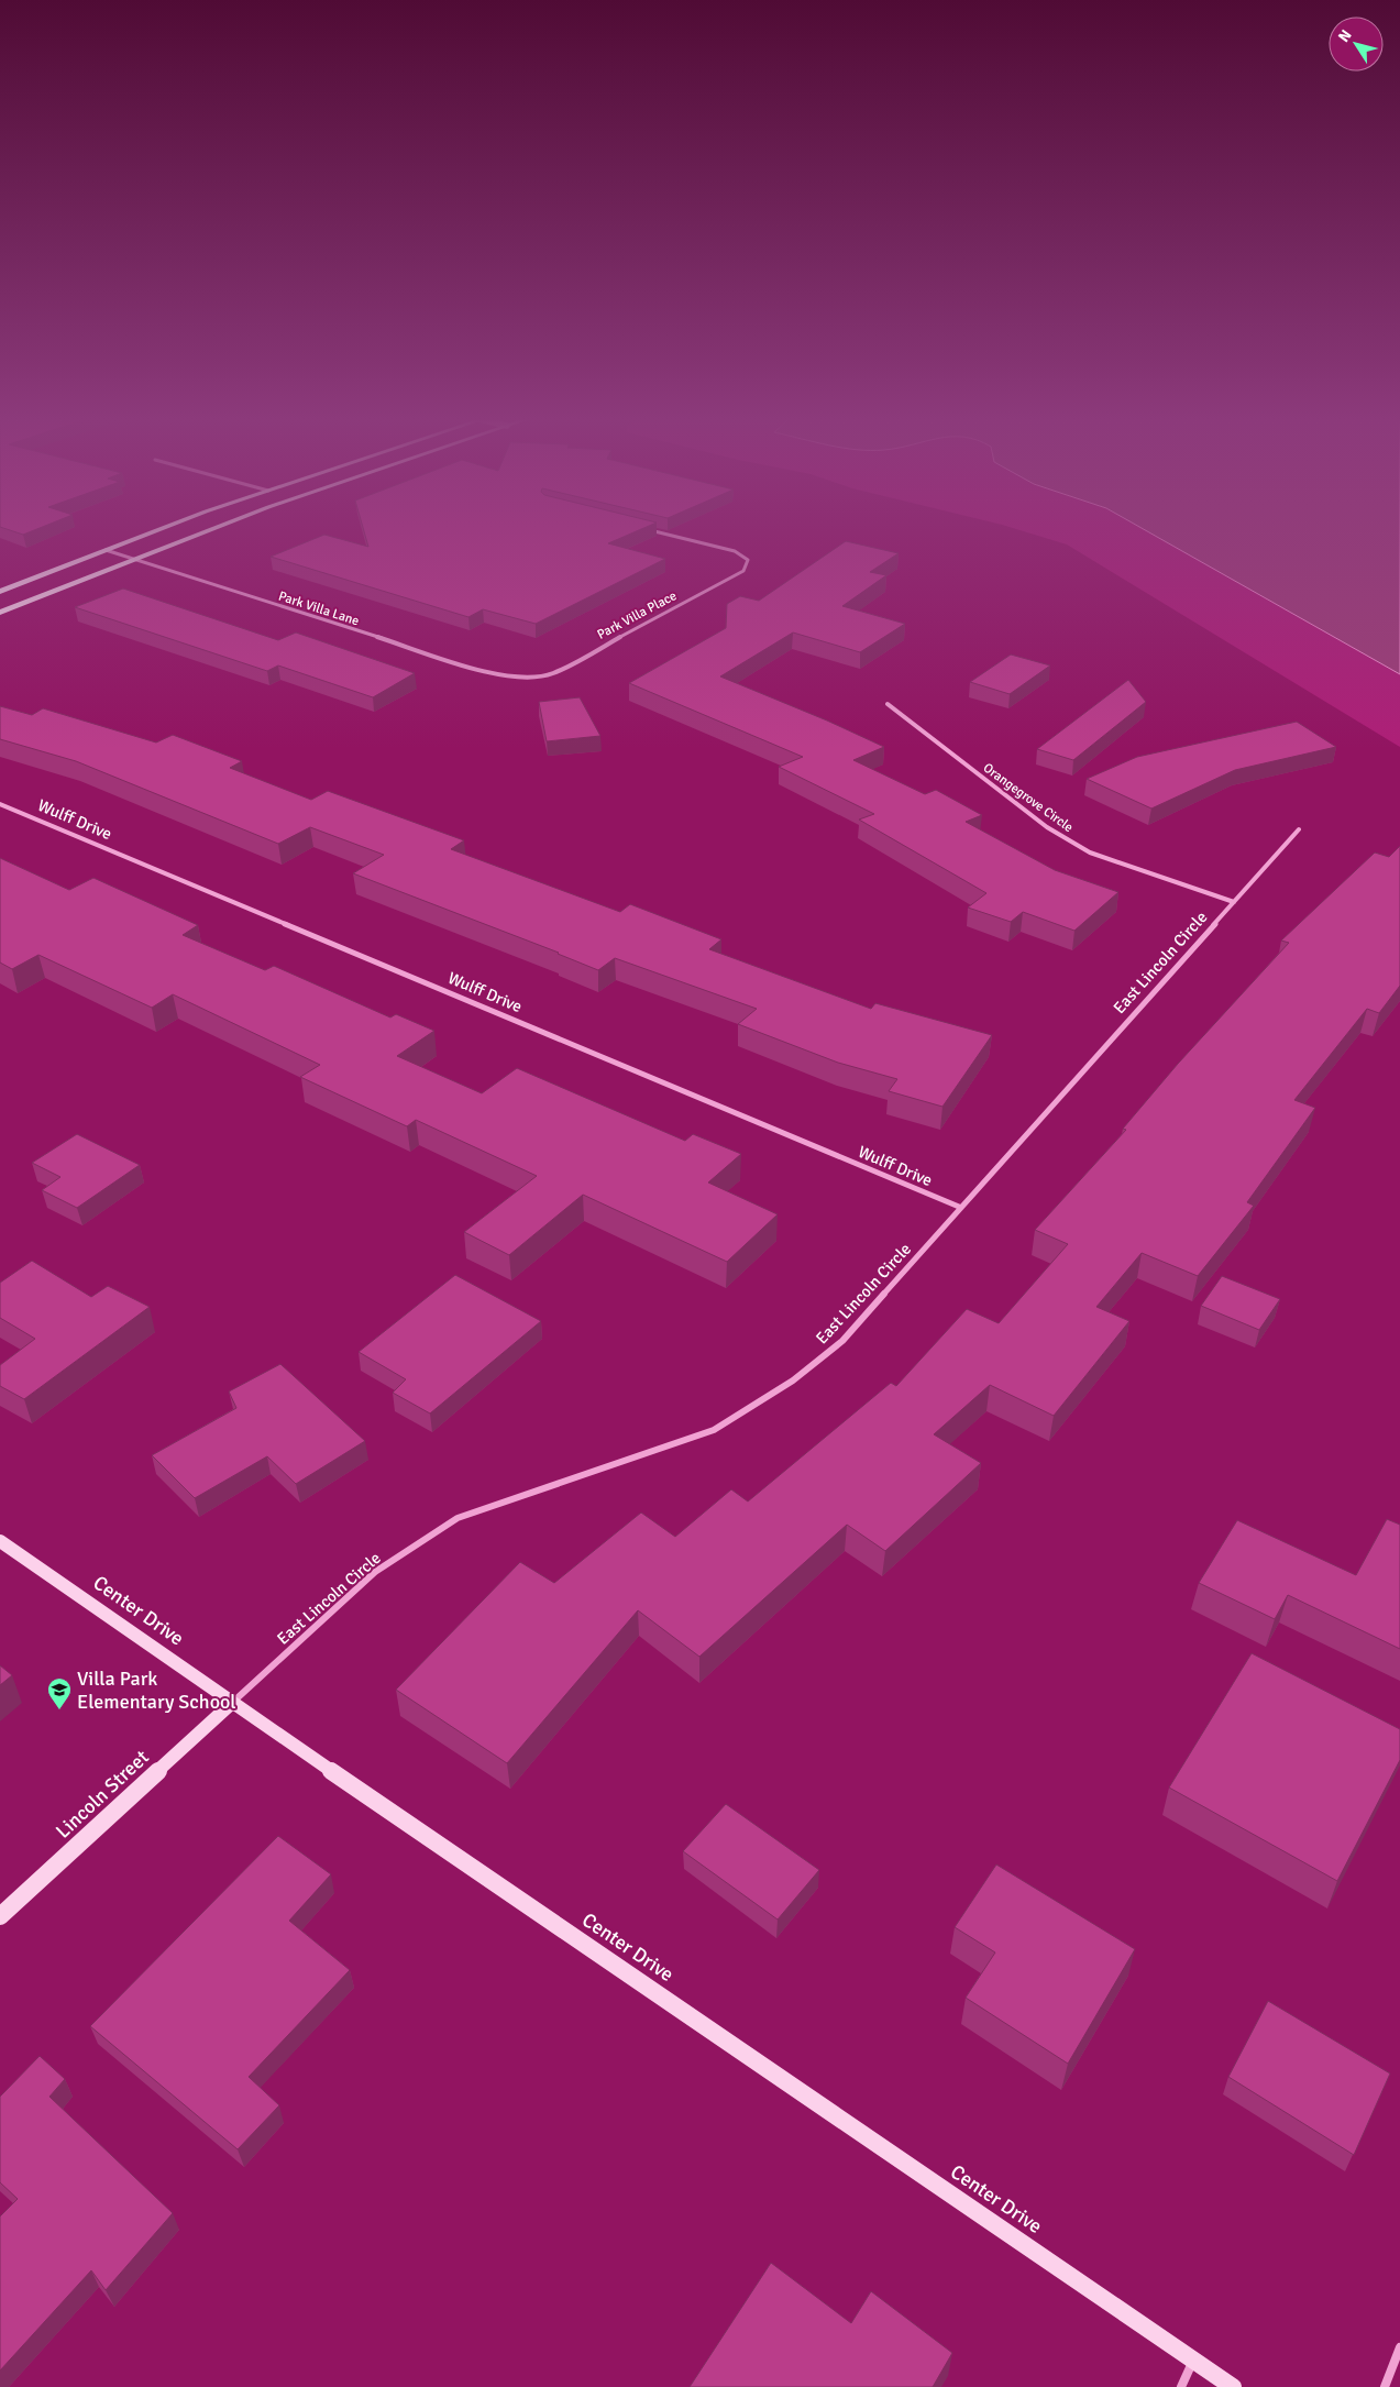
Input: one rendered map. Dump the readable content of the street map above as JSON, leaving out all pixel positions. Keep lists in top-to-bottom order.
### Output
{
  "streets": {
    "street": [
      "Park Villa Lane",
      "Park Villa Place",
      "Orangegrove Circle",
      "Wulff Drive",
      "East Lincoln Circle",
      "Center Drive",
      "Lincoln Street"
    ]
  },
  "crossings": [
    ["Park Villa Lane", "Park Villa Place"],
    ["Orangegrove Circle", "East Lincoln Circle"],
    ["Wulff Drive", "East Lincoln Circle"],
    ["East Lincoln Circle", "Center Drive"],
    ["East Lincoln Circle", "Lincoln Street"],
    ["Center Drive", "Lincoln Street"]
  ],
  "places": {
    "school or university": ["Villa Park Elementary School"]
  },
  "north": "top left"
}
